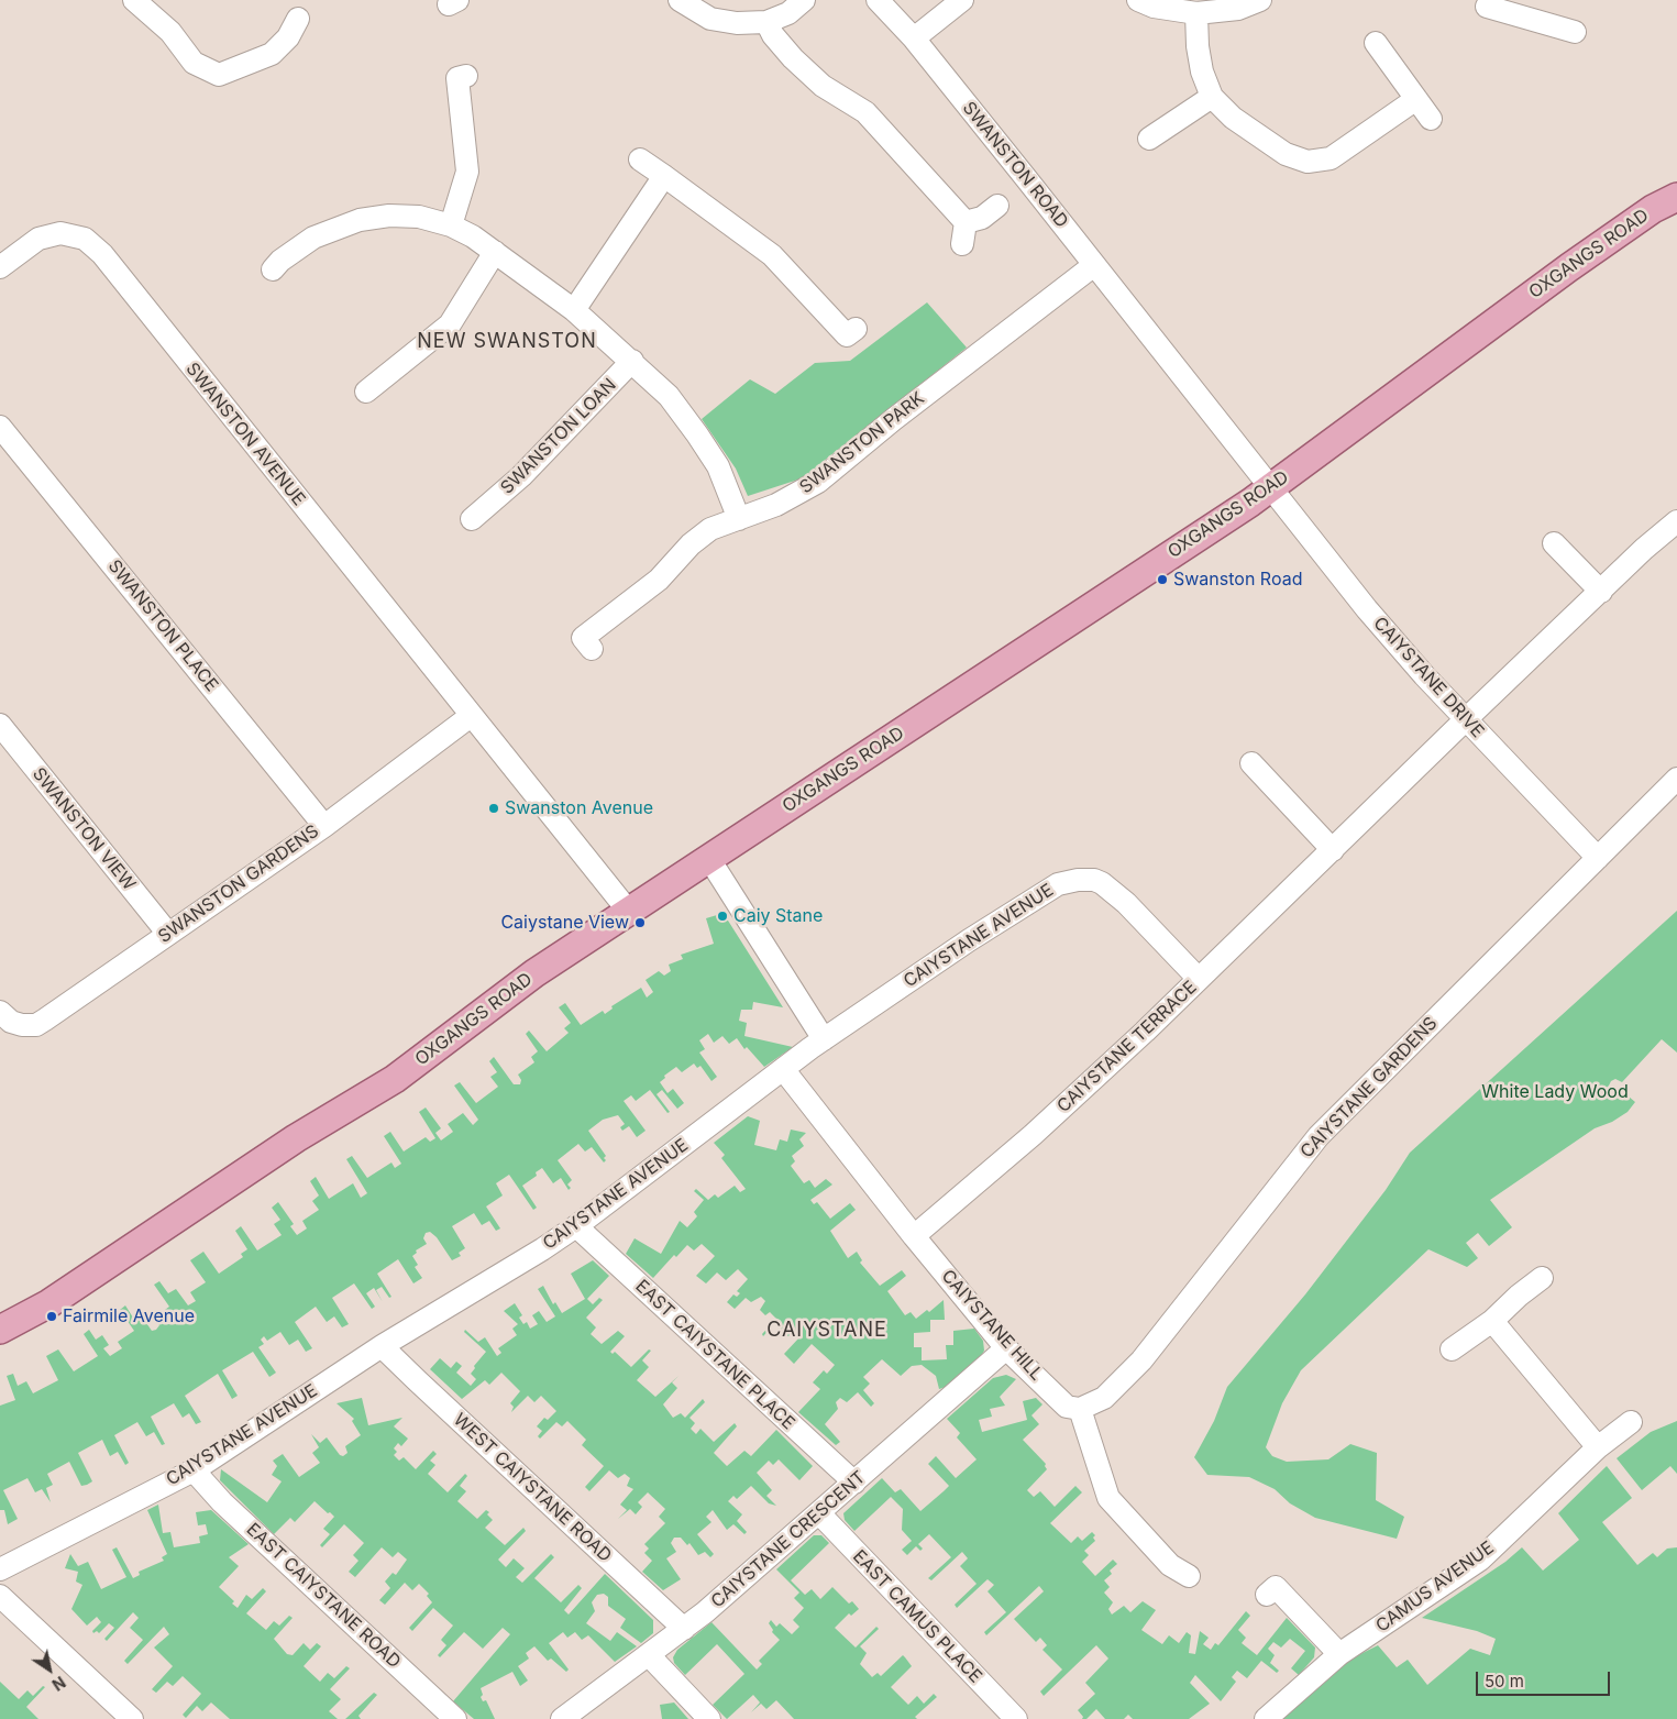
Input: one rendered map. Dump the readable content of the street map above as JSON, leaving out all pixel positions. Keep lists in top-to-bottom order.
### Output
{
  "streets": {
    "main road": ["OXGANGS ROAD"],
    "street": [
      "SWANSTON ROAD",
      "SWANSTON AVENUE",
      "SWANSTON LOAN",
      "SWANSTON PARK",
      "SWANSTON PLACE",
      "CAIYSTANE DRIVE",
      "SWANSTON VIEW",
      "SWANSTON GARDENS",
      "CAIYSTANE AVENUE",
      "CAIYSTANE TERRACE",
      "CAIYSTANE GARDENS",
      "CAIYSTANE HILL",
      "EAST CAIYSTANE PLACE",
      "WEST CAIYSTANE ROAD",
      "CAIYSTANE CRESCENT",
      "CAMUS AVENUE",
      "EAST CAIYSTANE ROAD",
      "EAST CAMUS PLACE"
    ]
  },
  "crossings": [
    ["SWANSTON ROAD", "OXGANGS ROAD"],
    ["SWANSTON ROAD", "SWANSTON PARK"],
    ["SWANSTON ROAD", "CAIYSTANE DRIVE"],
    ["OXGANGS ROAD", "SWANSTON AVENUE"],
    ["OXGANGS ROAD", "CAIYSTANE DRIVE"],
    ["SWANSTON AVENUE", "SWANSTON GARDENS"],
    ["SWANSTON PLACE", "SWANSTON GARDENS"],
    ["CAIYSTANE DRIVE", "CAIYSTANE TERRACE"],
    ["CAIYSTANE DRIVE", "CAIYSTANE GARDENS"],
    ["SWANSTON VIEW", "SWANSTON GARDENS"],
    ["CAIYSTANE AVENUE", "CAIYSTANE TERRACE"],
    ["CAIYSTANE AVENUE", "CAIYSTANE HILL"],
    ["CAIYSTANE AVENUE", "EAST CAIYSTANE PLACE"],
    ["CAIYSTANE AVENUE", "WEST CAIYSTANE ROAD"],
    ["CAIYSTANE AVENUE", "EAST CAIYSTANE ROAD"],
    ["CAIYSTANE TERRACE", "CAIYSTANE HILL"],
    ["CAIYSTANE GARDENS", "CAIYSTANE HILL"],
    ["CAIYSTANE HILL", "CAIYSTANE CRESCENT"],
    ["EAST CAIYSTANE PLACE", "CAIYSTANE CRESCENT"],
    ["WEST CAIYSTANE ROAD", "CAIYSTANE CRESCENT"],
    ["CAIYSTANE CRESCENT", "EAST CAMUS PLACE"]
  ],
  "districts": ["NEW SWANSTON", "CAIYSTANE"],
  "parks": ["White Lady Wood"],
  "places": [
    "Swanston Road",
    "Swanston Avenue",
    "Caiy Stane",
    "Caiystane View",
    "Fairmile Avenue"
  ],
  "scale_bar": "50 m",
  "north": "bottom right"
}
